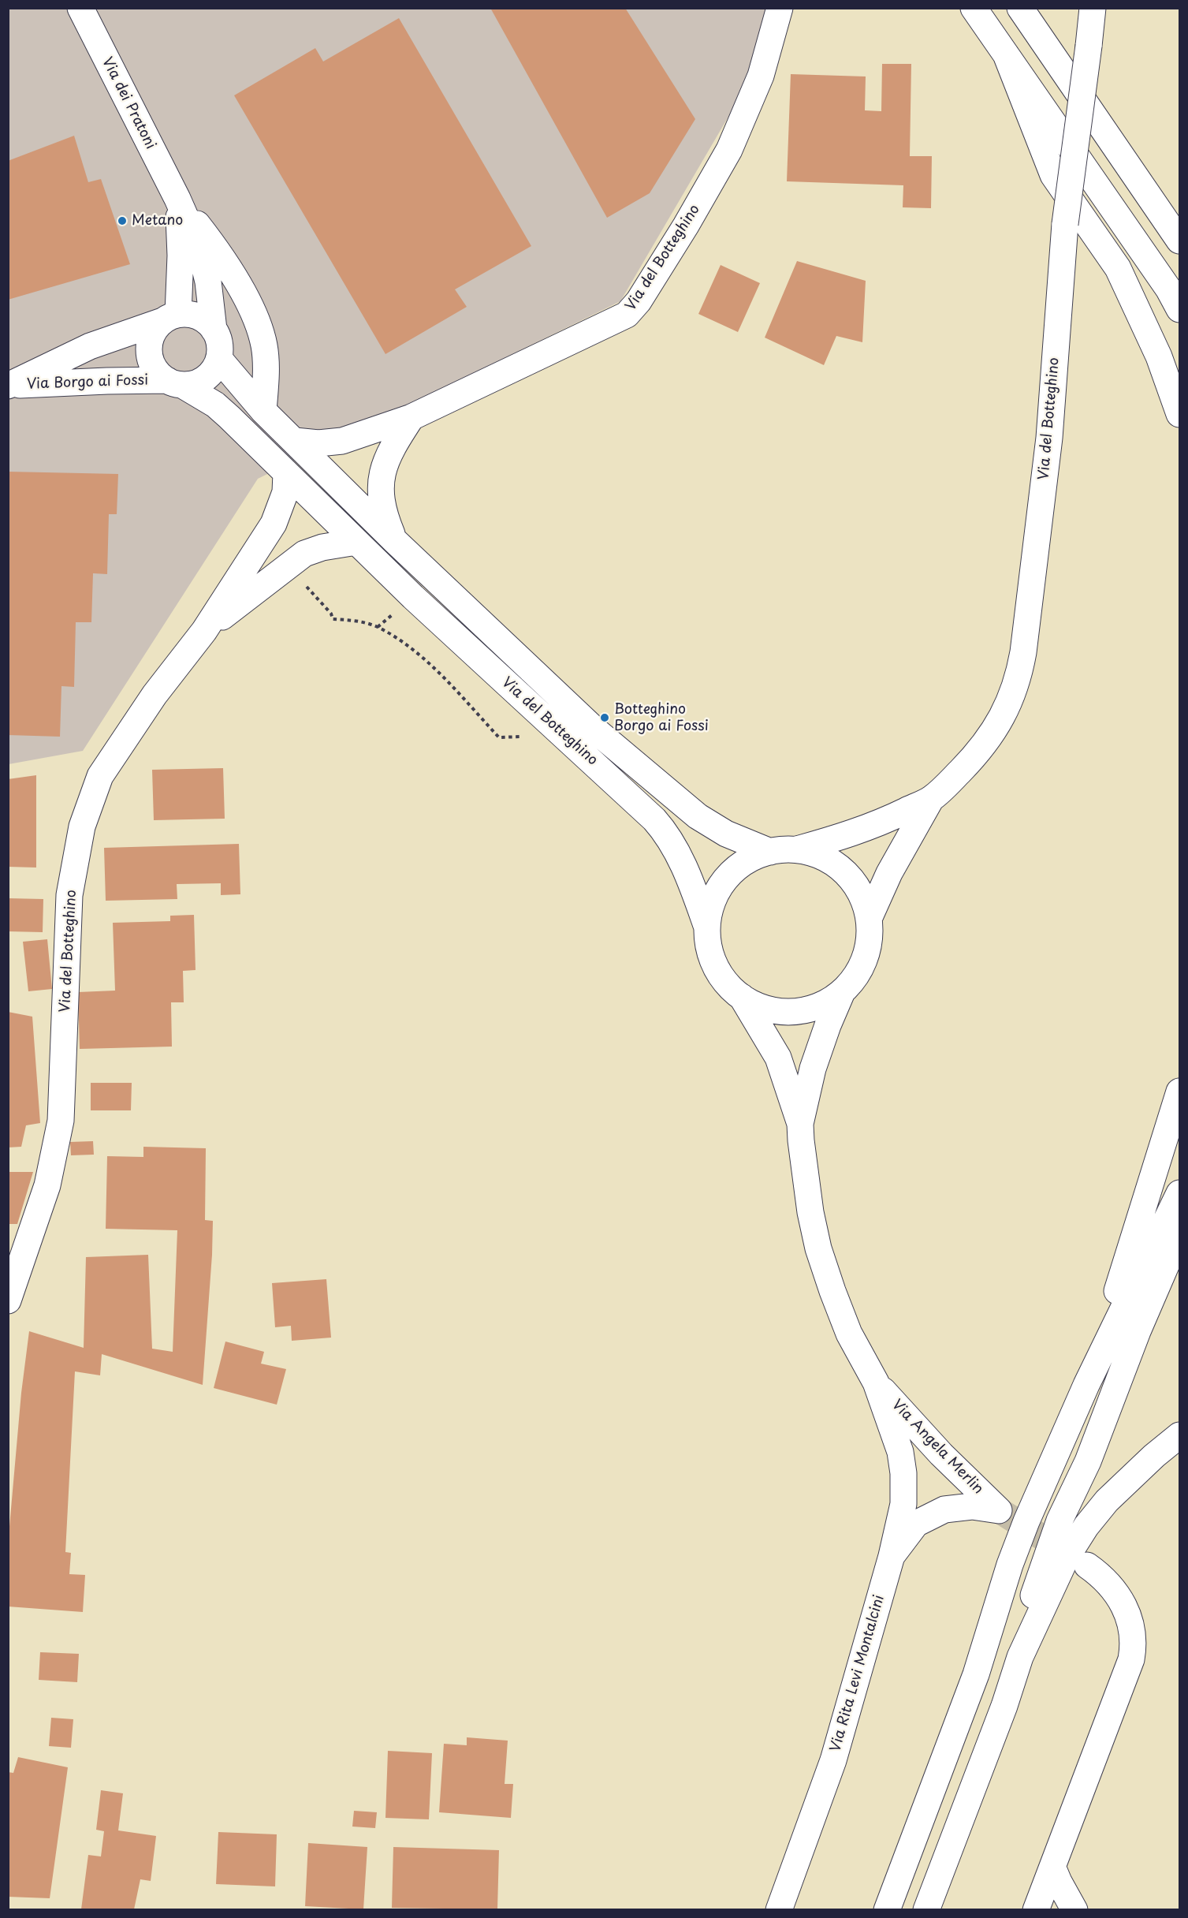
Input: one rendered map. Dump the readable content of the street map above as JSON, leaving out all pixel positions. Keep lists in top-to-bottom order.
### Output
{
  "streets": {
    "main road": [
      "Via dei Pratoni",
      "Via del Botteghino",
      "Via Borgo ai Fossi",
      "Via Angela Merlin",
      "Via Rita Levi Montalcini"
    ]
  },
  "crossings": [
    ["Via dei Pratoni", "Via del Botteghino"],
    ["Via dei Pratoni", "Via Borgo ai Fossi"],
    ["Via del Botteghino", "Via Borgo ai Fossi"],
    ["Via del Botteghino", "Via Angela Merlin"],
    ["Via Angela Merlin", "Via Rita Levi Montalcini"]
  ],
  "places": ["Metano", "Botteghino Borgo ai Fossi"]
}
